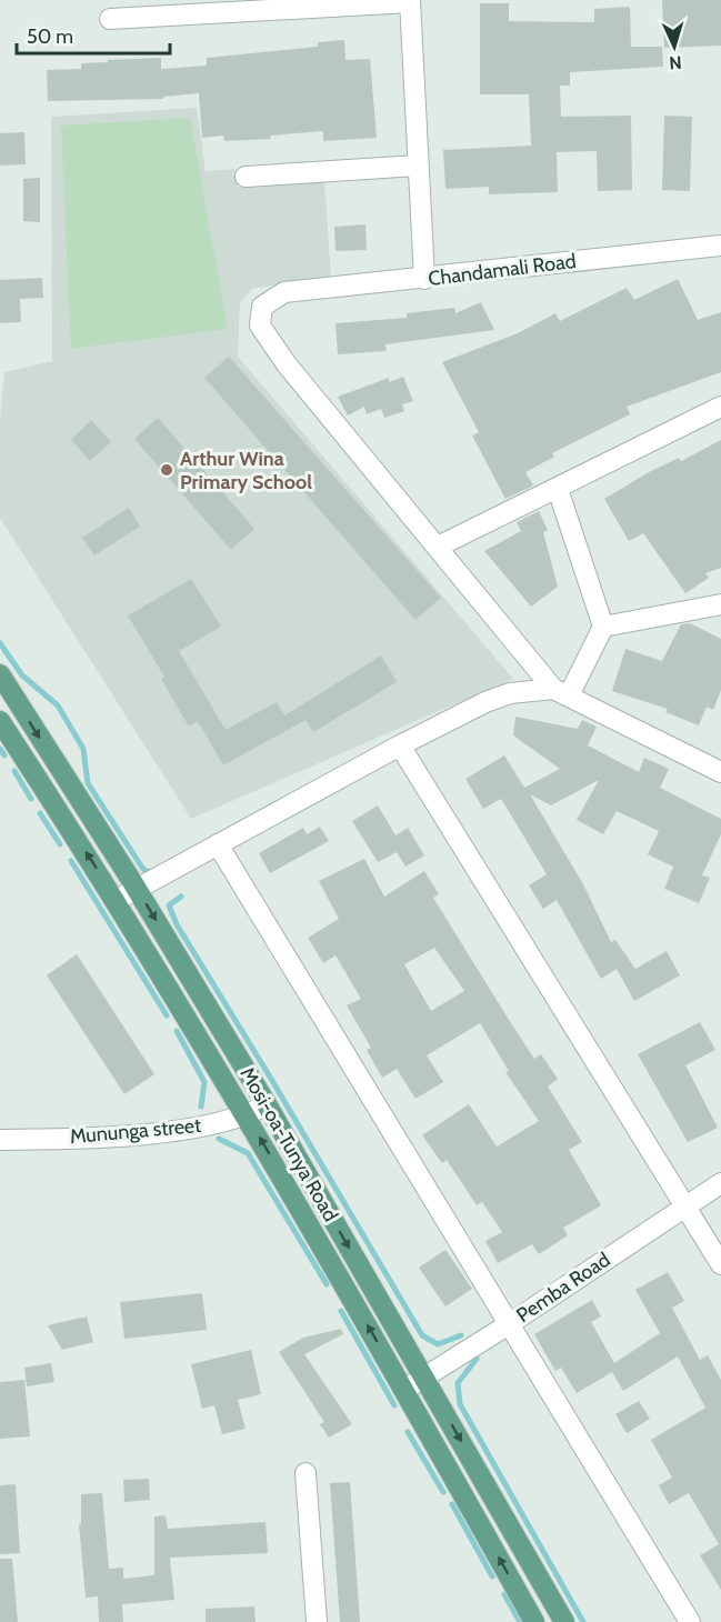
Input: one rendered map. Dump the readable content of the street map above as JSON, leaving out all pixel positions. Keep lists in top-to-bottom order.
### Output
{
  "streets": {
    "main road": ["Mosi-oa-Tunya Road"],
    "street": ["Chandamali Road", "Mununga street", "Pemba Road"]
  },
  "crossings": [
    ["Mununga street", "Mosi-oa-Tunya Road"],
    ["Mosi-oa-Tunya Road", "Pemba Road"]
  ],
  "places": ["Arthur Wina Primary School"],
  "scale_bar": "50 m",
  "north": "bottom"
}
